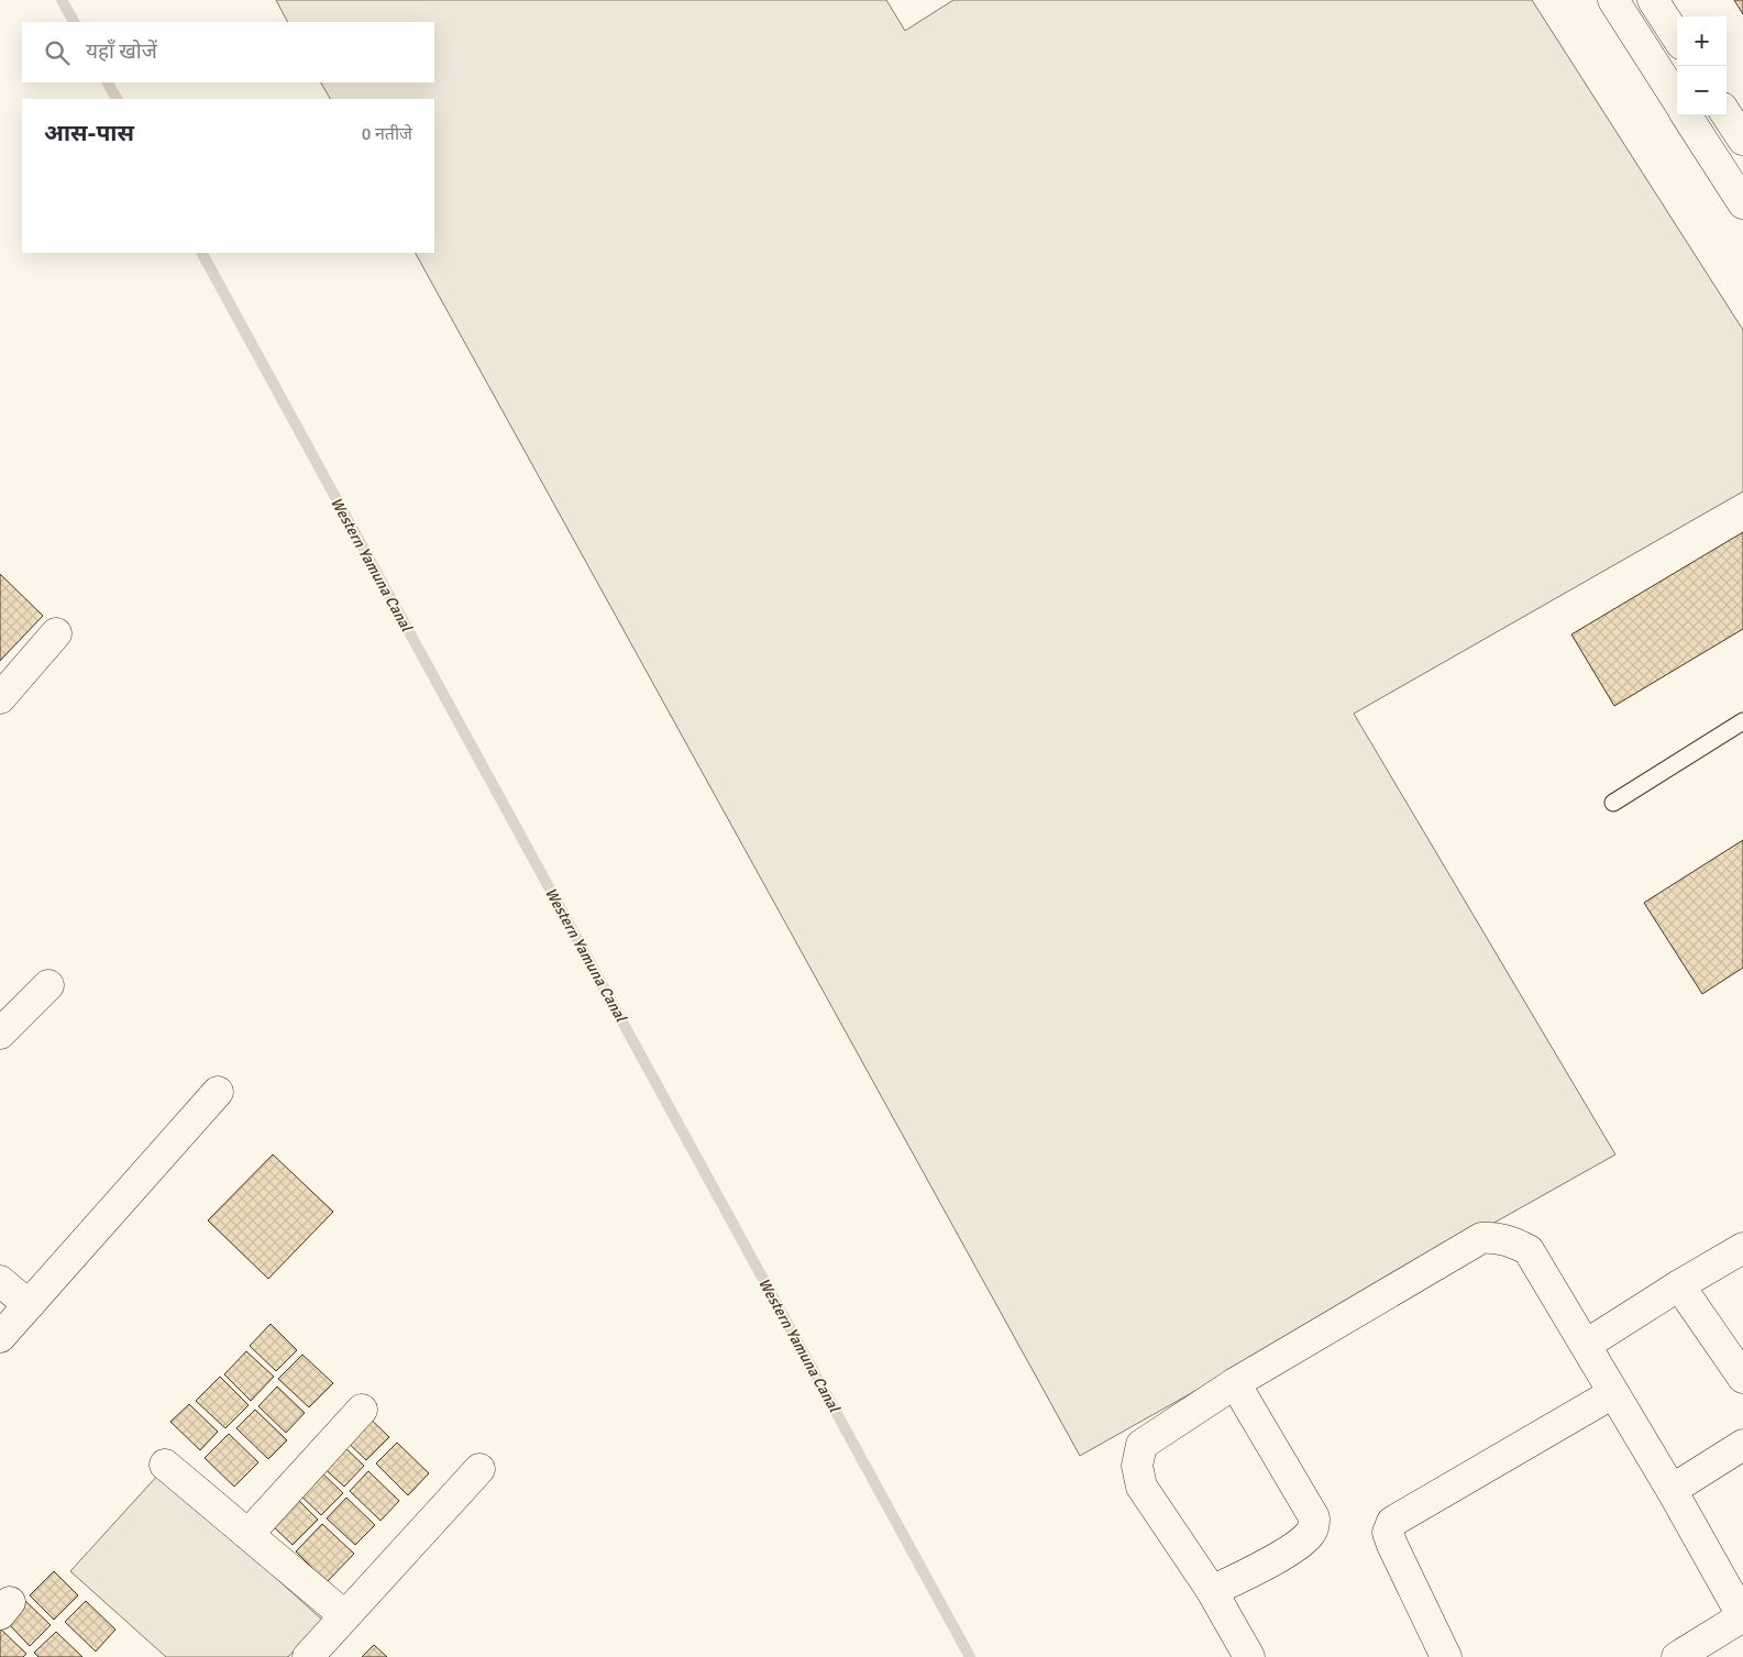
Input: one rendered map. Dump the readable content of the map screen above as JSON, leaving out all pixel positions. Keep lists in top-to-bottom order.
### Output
{
  "water": ["Western Yamuna Canal"],
  "page": {
    "map_buttons": ["+", "−"],
    "search": "यहाँ खोजें",
    "heading": ["आस-पास", "0 नतीजे"]
  }
}
